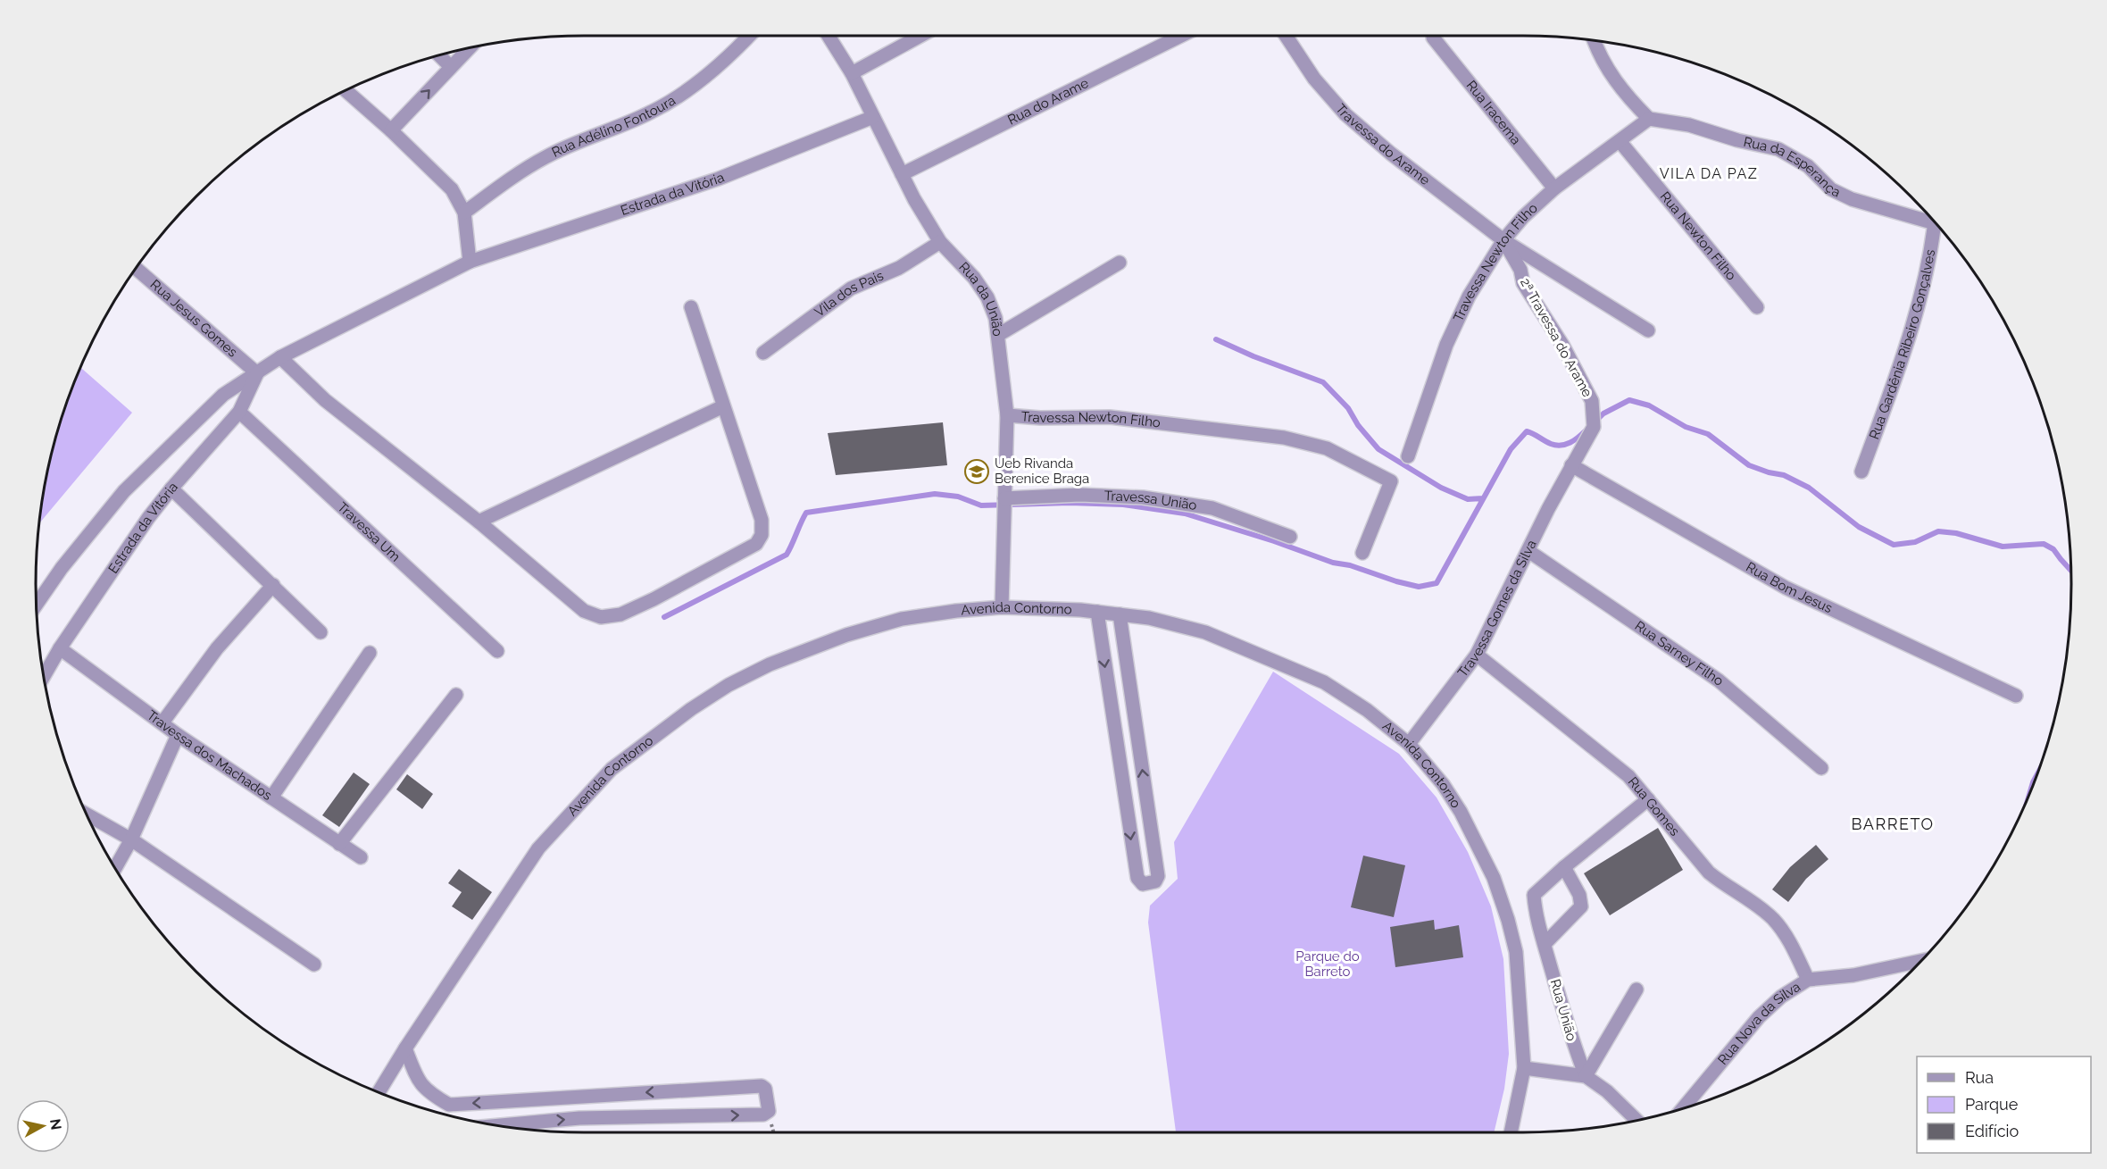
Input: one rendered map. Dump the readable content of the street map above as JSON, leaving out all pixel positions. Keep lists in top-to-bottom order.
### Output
{
  "streets": {
    "street": [
      "Rua do Arame",
      "Rua Iracema",
      "Rua Adélino Fontoura",
      "Travessa do Arame",
      "Rua da Esperança",
      "Estrada da Vitória",
      "Rua Newton Filho",
      "Travessa Newton Filho",
      "Vila dos Pais",
      "Rua da União",
      "Rua Jesus Gomes",
      "2ª Travessa do Arame",
      "Rua Gardênia Ribeiro Gonçalves",
      "Travessa União",
      "Travessa Um",
      "Rua Bom Jesus",
      "Travessa Gomes da Silva",
      "Avenida Contorno",
      "Rua Sarney Filho",
      "Travessa dos Machados",
      "Rua Gomes",
      "Rua União",
      "Rua Nova da Silva"
    ]
  },
  "crossings": [
    ["Rua do Arame", "Rua da União"],
    ["Rua Iracema", "Travessa Newton Filho"],
    ["Travessa do Arame", "Travessa Newton Filho"],
    ["Travessa do Arame", "2ª Travessa do Arame"],
    ["Rua da Esperança", "Travessa Newton Filho"],
    ["Estrada da Vitória", "Rua da União"],
    ["Estrada da Vitória", "Rua Jesus Gomes"],
    ["Estrada da Vitória", "Travessa Um"],
    ["Estrada da Vitória", "Travessa dos Machados"],
    ["Rua Newton Filho", "Travessa Newton Filho"],
    ["Travessa Newton Filho", "Rua da União"],
    ["Travessa Newton Filho", "2ª Travessa do Arame"],
    ["Vila dos Pais", "Rua da União"],
    ["Rua da União", "Travessa União"],
    ["Rua da União", "Avenida Contorno"],
    ["2ª Travessa do Arame", "Rua Bom Jesus"],
    ["2ª Travessa do Arame", "Travessa Gomes da Silva"],
    ["Rua Bom Jesus", "Travessa Gomes da Silva"],
    ["Travessa Gomes da Silva", "Avenida Contorno"],
    ["Travessa Gomes da Silva", "Rua Sarney Filho"],
    ["Travessa Gomes da Silva", "Rua Gomes"],
    ["Rua Gomes", "Rua União"],
    ["Rua Gomes", "Rua Nova da Silva"]
  ],
  "districts": ["VILA DA PAZ", "BARRETO"],
  "parks": ["Parque do Barreto"],
  "places": {
    "school or university": ["Ueb Rivanda Berenice Braga"]
  },
  "legend": ["Rua", "Parque", "Edifício"],
  "north": "right"
}
